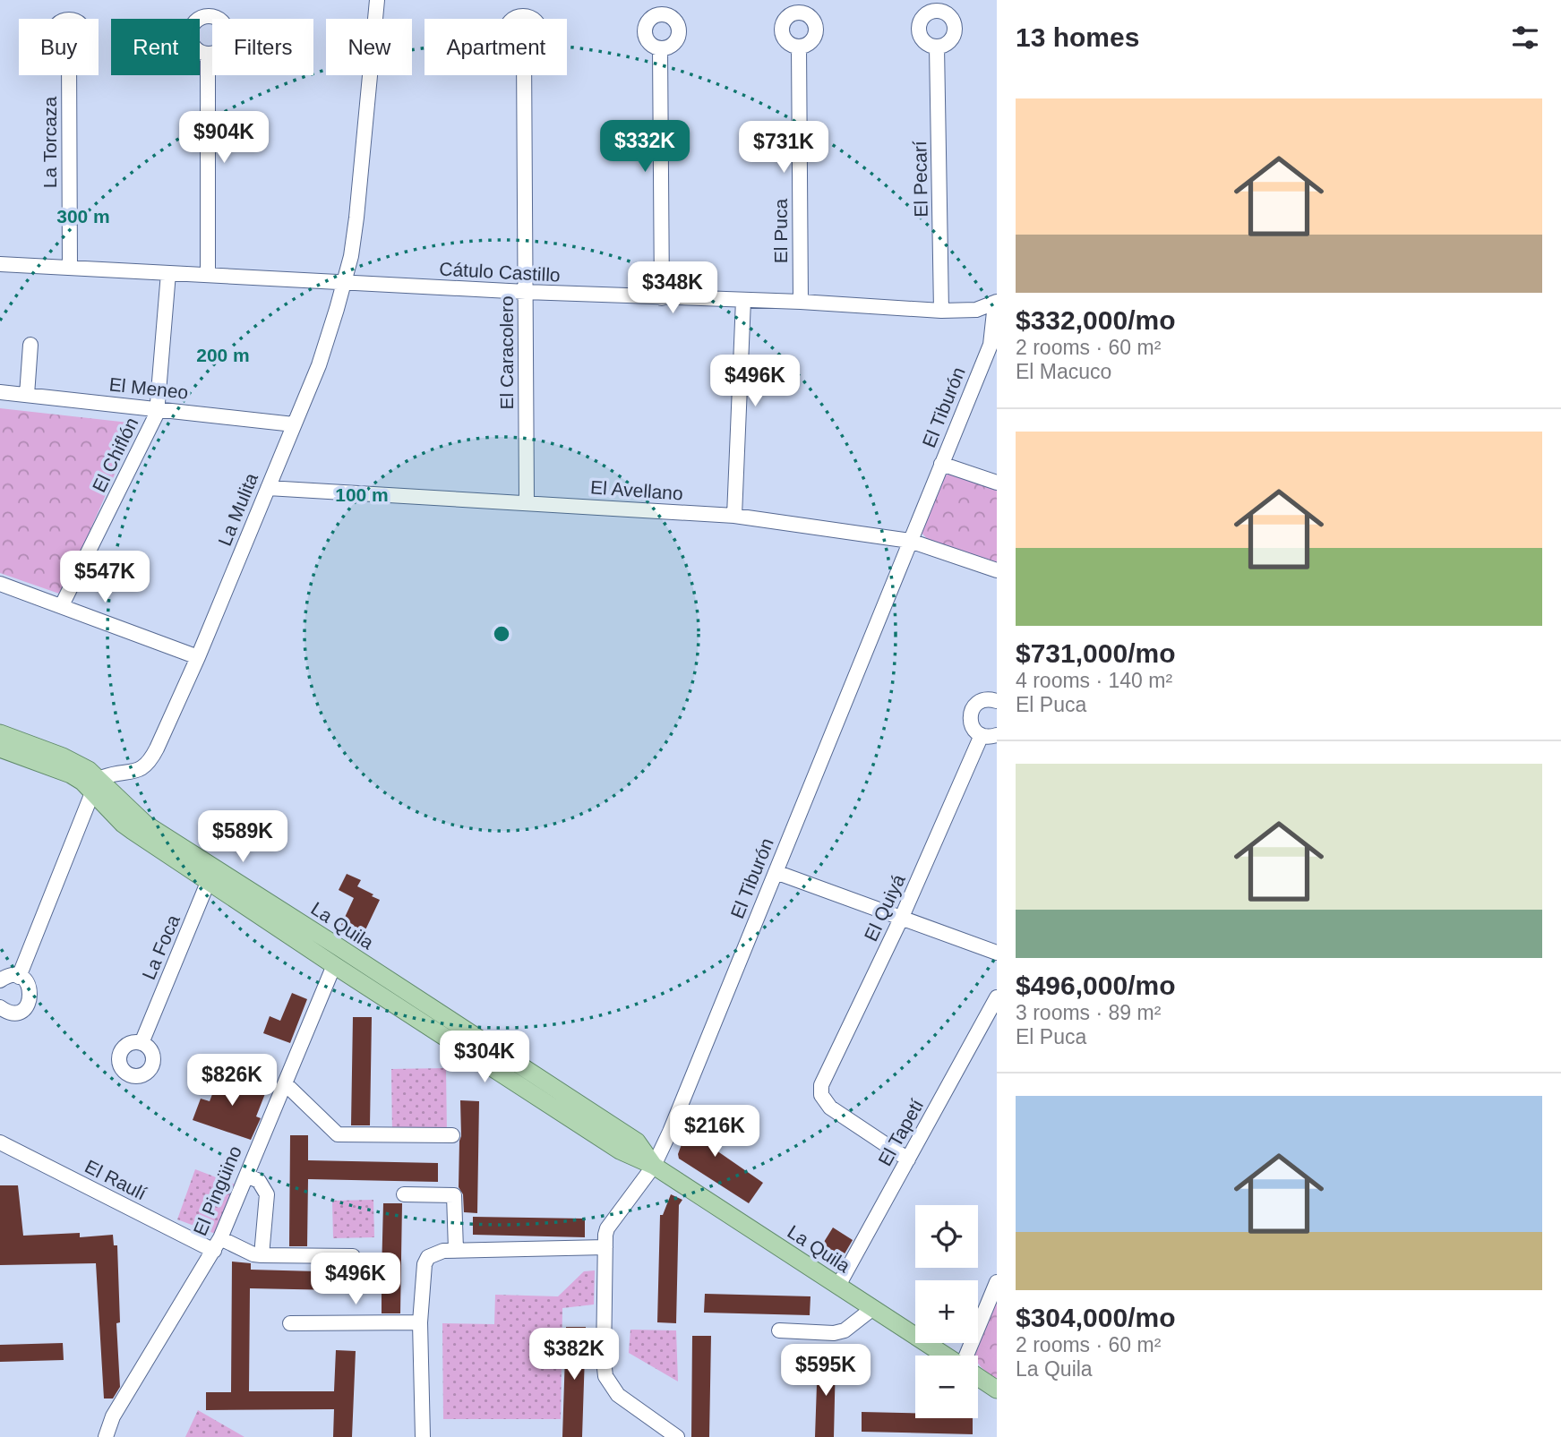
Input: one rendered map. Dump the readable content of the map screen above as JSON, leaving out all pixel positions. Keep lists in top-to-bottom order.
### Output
{
  "streets": {
    "main road": ["La Quila", "El Pingüino"],
    "street": [
      "La Torcaza",
      "El Pecarí",
      "El Puca",
      "Cátulo Castillo",
      "El Caracolero",
      "El Meneo",
      "El Tiburón",
      "El Chiflón",
      "El Avellano",
      "La Mulita",
      "El Quiyá",
      "La Foca",
      "El Tapetí",
      "El Raulí"
    ]
  },
  "crossings": [
    ["La Torcaza", "Cátulo Castillo"],
    ["El Pecarí", "Cátulo Castillo"],
    ["El Puca", "Cátulo Castillo"],
    ["Cátulo Castillo", "El Caracolero"],
    ["Cátulo Castillo", "El Tiburón"],
    ["Cátulo Castillo", "El Chiflón"],
    ["Cátulo Castillo", "La Mulita"],
    ["El Caracolero", "El Avellano"],
    ["El Meneo", "El Chiflón"],
    ["El Meneo", "La Mulita"],
    ["El Tiburón", "El Avellano"],
    ["El Tiburón", "La Quila"],
    ["El Avellano", "La Mulita"],
    ["La Mulita", "La Quila"],
    ["El Quiyá", "El Tapetí"],
    ["La Quila", "La Foca"],
    ["La Quila", "El Tapetí"],
    ["La Quila", "El Pingüino"],
    ["El Raulí", "El Pingüino"]
  ],
  "page": {
    "heading": "13 homes",
    "chip": [
      "Buy",
      "Rent",
      "Filters",
      "New",
      "Apartment"
    ],
    "list": [
      {
        "name": "$332,000/mo",
        "note": "2 rooms · 60 m² · El Macuco"
      },
      {
        "name": "$731,000/mo",
        "note": "4 rooms · 140 m² · El Puca"
      },
      {
        "name": "$496,000/mo",
        "note": "3 rooms · 89 m² · El Puca"
      },
      {
        "name": "$304,000/mo",
        "note": "2 rooms · 60 m² · La Quila"
      }
    ],
    "price": [
      "$904K",
      "$332K",
      "$731K",
      "$348K",
      "$496K",
      "$547K",
      "$589K",
      "$304K",
      "$826K",
      "$216K",
      "$496K",
      "$382K",
      "$595K"
    ],
    "map_buttons": ["+", "−"]
  },
  "rings": ["300 m", "200 m", "100 m"]
}
